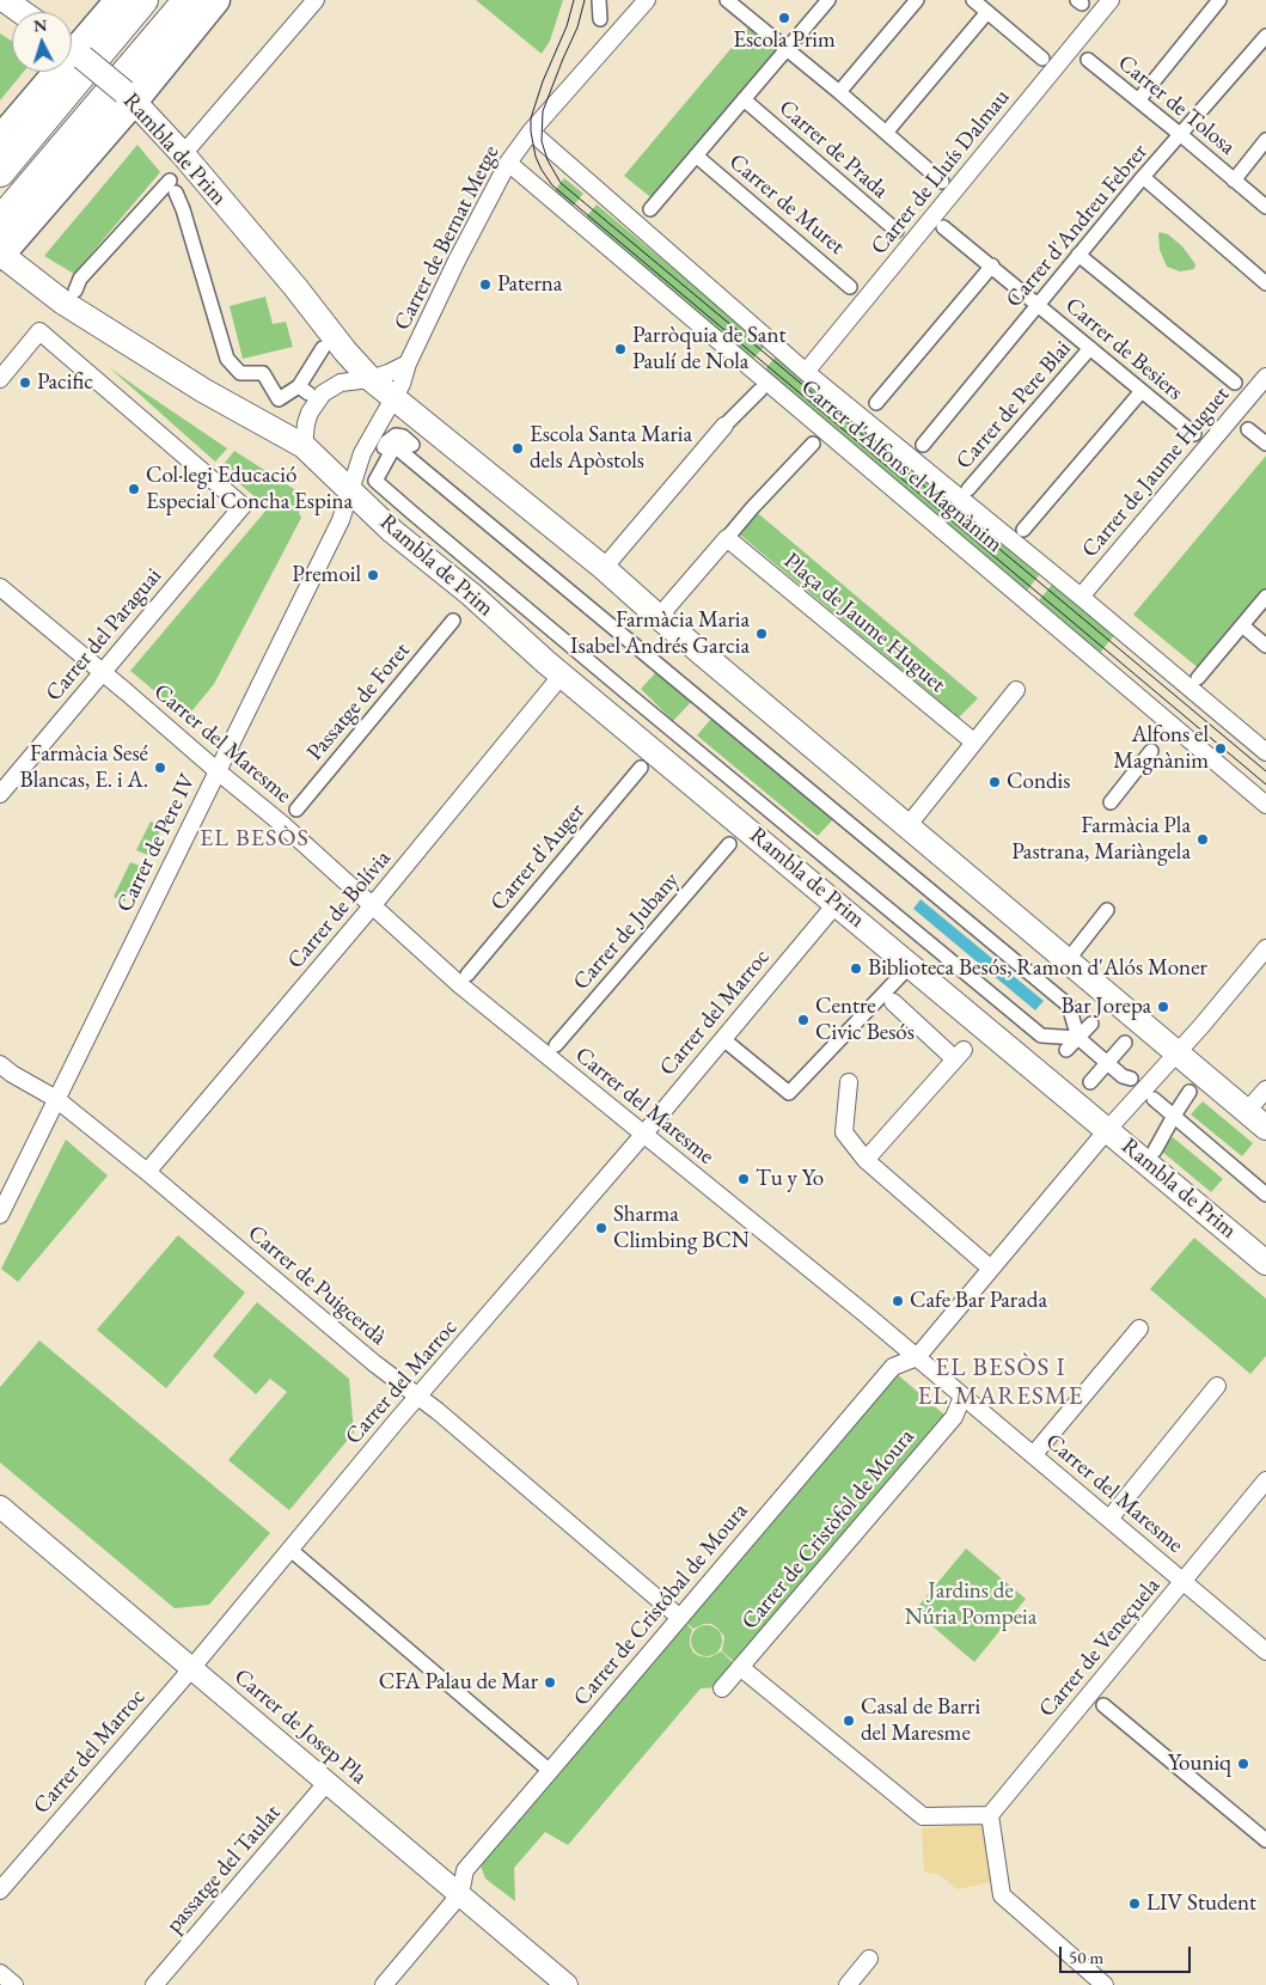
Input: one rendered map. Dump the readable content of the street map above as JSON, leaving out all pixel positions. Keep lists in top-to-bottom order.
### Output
{
  "streets": {
    "main road": ["Rambla de Prim"],
    "street": [
      "Carrer de Tolosa",
      "Carrer de Prada",
      "Carrer de Lluís Dalmau",
      "Carrer de Muret",
      "Carrer d'Andreu Febrer",
      "Carrer de Bernat Metge",
      "Carrer de Besiers",
      "Carrer de Pere Blai",
      "Carrer d'Alfons el Magnànim",
      "Carrer de Jaume Huguet",
      "Plaça de Jaume Huguet",
      "Carrer del Paraguai",
      "Passatge de Foret",
      "Carrer del Maresme",
      "Carrer de Pere IV",
      "Carrer d'Auger",
      "Carrer de Bolívia",
      "Carrer de Jubany",
      "Carrer del Marroc",
      "Carrer de Puigcerdà",
      "Carrer de Cristòfol de Moura",
      "Carrer de Cristóbal de Moura",
      "Carrer de Veneçuela",
      "Carrer de Josep Pla",
      "passatge del Taulat"
    ]
  },
  "crossings": [
    ["Carrer de Tolosa", "Carrer d'Andreu Febrer"],
    ["Rambla de Prim", "Carrer de Bernat Metge"],
    ["Rambla de Prim", "Carrer de Pere IV"],
    ["Rambla de Prim", "Carrer de Bolívia"],
    ["Rambla de Prim", "Carrer del Marroc"],
    ["Rambla de Prim", "Carrer de Cristóbal de Moura"],
    ["Carrer de Lluís Dalmau", "Carrer d'Alfons el Magnànim"],
    ["Carrer d'Andreu Febrer", "Carrer de Besiers"],
    ["Carrer de Bernat Metge", "Carrer d'Alfons el Magnànim"],
    ["Carrer de Besiers", "Carrer de Pere Blai"],
    ["Carrer d'Alfons el Magnànim", "Carrer de Jaume Huguet"],
    ["Carrer del Paraguai", "Carrer del Maresme"],
    ["Carrer del Maresme", "Carrer de Pere IV"],
    ["Carrer del Maresme", "Carrer de Bolívia"],
    ["Carrer del Maresme", "Carrer del Marroc"],
    ["Carrer del Maresme", "Carrer de Cristòfol de Moura"],
    ["Carrer del Maresme", "Carrer de Cristóbal de Moura"],
    ["Carrer del Maresme", "Carrer de Veneçuela"],
    ["Carrer de Pere IV", "Carrer de Puigcerdà"],
    ["Carrer de Bolívia", "Carrer de Puigcerdà"],
    ["Carrer del Marroc", "Carrer de Puigcerdà"],
    ["Carrer del Marroc", "Carrer de Josep Pla"],
    ["Carrer de Puigcerdà", "Carrer de Cristóbal de Moura"],
    ["Carrer de Cristóbal de Moura", "Carrer de Josep Pla"],
    ["Carrer de Josep Pla", "passatge del Taulat"]
  ],
  "districts": ["EL BESÒS", "EL BESÒS I EL MARESME"],
  "parks": ["Jardins de Núria Pompeia"],
  "places": [
    "Escola Prim",
    "Paterna",
    "Parròquia de Sant Paulí de Nola",
    "Pacific",
    "Escola Santa Maria dels Apòstols",
    "Col·legi Educació Especial Concha Espina",
    "Premoil",
    "Farmàcia Maria Isabel Andrés Garcia",
    "Alfons el Magnànim",
    "Farmàcia Sesé Blancas, E. i A.",
    "Condis",
    "Farmàcia Pla Pastrana, Mariàngela",
    "Biblioteca Besós, Ramon d'Alós Moner",
    "Bar Jorepa",
    "Centre Civic Besós",
    "Tu y Yo",
    "Sharma Climbing BCN",
    "Cafe Bar Parada",
    "CFA Palau de Mar",
    "Casal de Barri del Maresme",
    "Youniq",
    "LIV Student"
  ],
  "scale_bar": "50 m",
  "north": "top"
}
